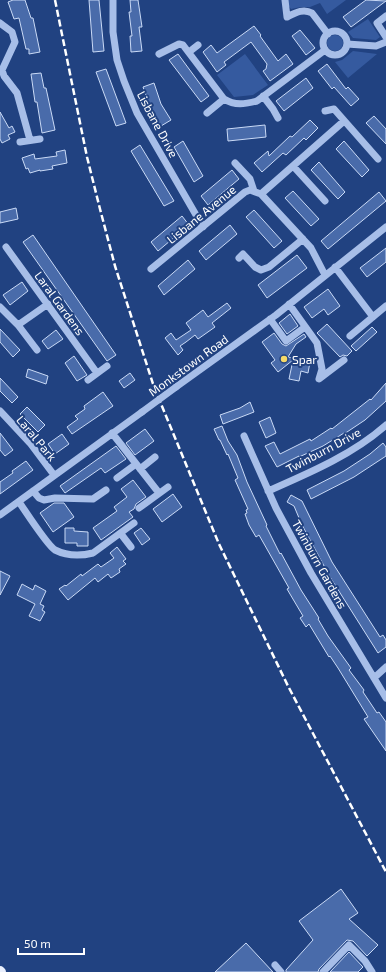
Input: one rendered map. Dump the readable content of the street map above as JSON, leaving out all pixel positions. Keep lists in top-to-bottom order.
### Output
{
  "streets": {
    "street": [
      "Lisbane Drive",
      "Lisbane Avenue",
      "Laral Gardens",
      "Monkstown Road",
      "Laral Park",
      "Twinburn Drive",
      "Twinburn Gardens"
    ]
  },
  "crossings": [
    ["Lisbane Drive", "Lisbane Avenue"],
    ["Lisbane Avenue", "Monkstown Road"],
    ["Monkstown Road", "Laral Park"],
    ["Twinburn Drive", "Twinburn Gardens"]
  ],
  "places": ["Spar"],
  "scale_bar": "50 m"
}
